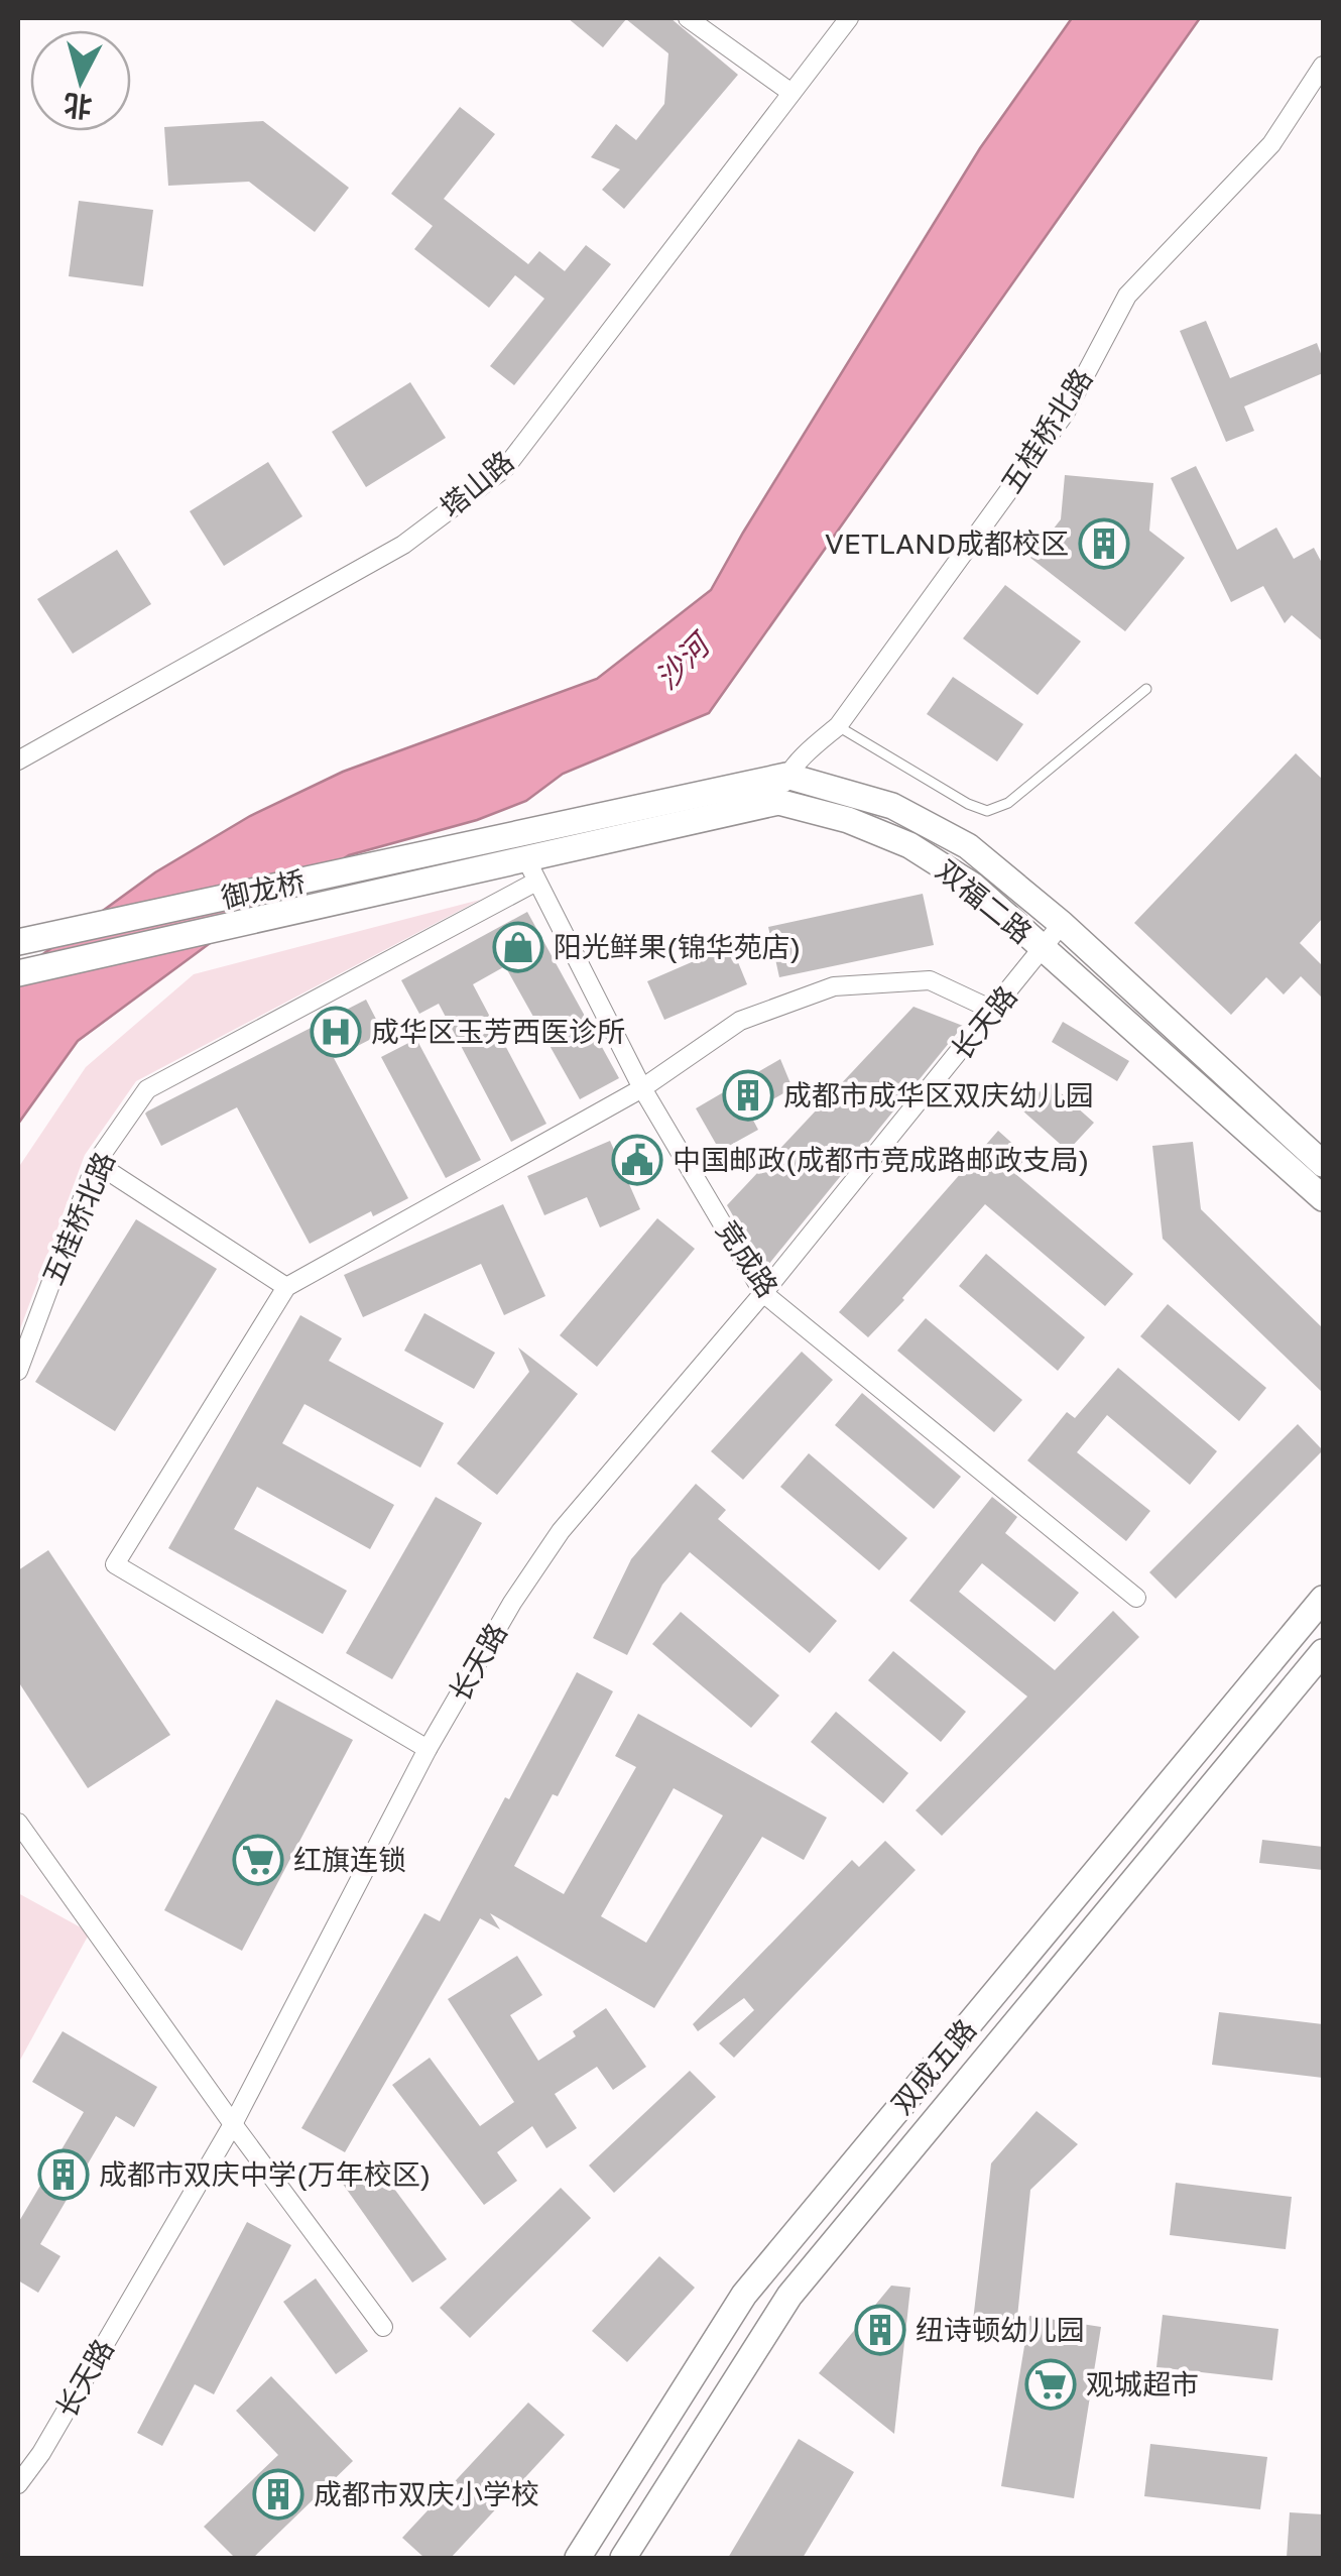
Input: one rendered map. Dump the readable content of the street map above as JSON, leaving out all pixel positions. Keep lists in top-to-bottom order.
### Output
{
  "streets": {
    "main road": ["御龙桥", "双福二路", "双成五路"],
    "street": [
      "五桂桥北路",
      "塔山路",
      "长天路",
      "竞成路"
    ]
  },
  "crossings": [
    ["五桂桥北路", "双福二路"],
    ["五桂桥北路", "竞成路"],
    ["御龙桥", "双福二路"],
    ["双福二路", "长天路"],
    ["双福二路", "竞成路"],
    ["长天路", "竞成路"]
  ],
  "water": ["沙河"],
  "places": {
    "building": [
      "VETLAND成都校区",
      "成都市成华区双庆幼儿园",
      "成都市双庆中学(万年校区)",
      "纽诗顿幼儿园",
      "成都市双庆小学校"
    ],
    "shop": ["阳光鲜果(锦华苑店)"],
    "hospital": ["成华区玉芳西医诊所"],
    "public building": ["中国邮政(成都市竞成路邮政支局)"],
    "supermarket": ["红旗连锁", "观城超市"]
  },
  "north": "bottom"
}
